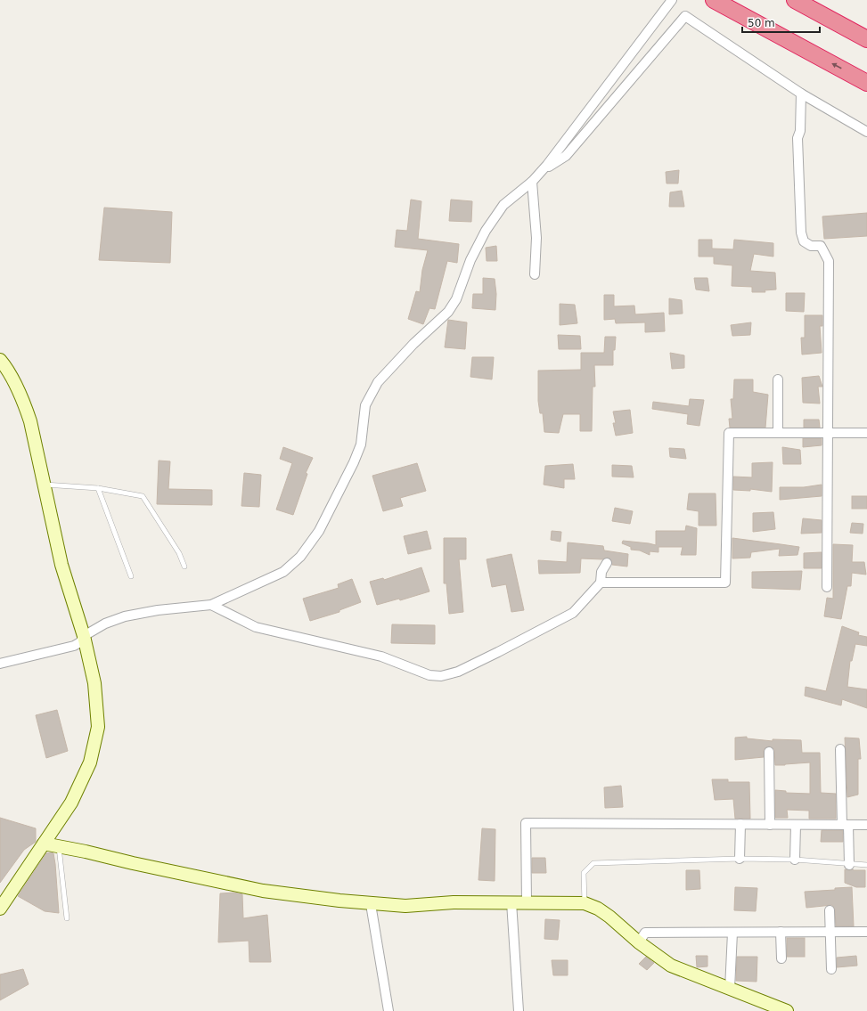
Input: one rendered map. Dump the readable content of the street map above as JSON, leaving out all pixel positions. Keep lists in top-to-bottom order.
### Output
{
  "scale_bar": "50 m"
}
